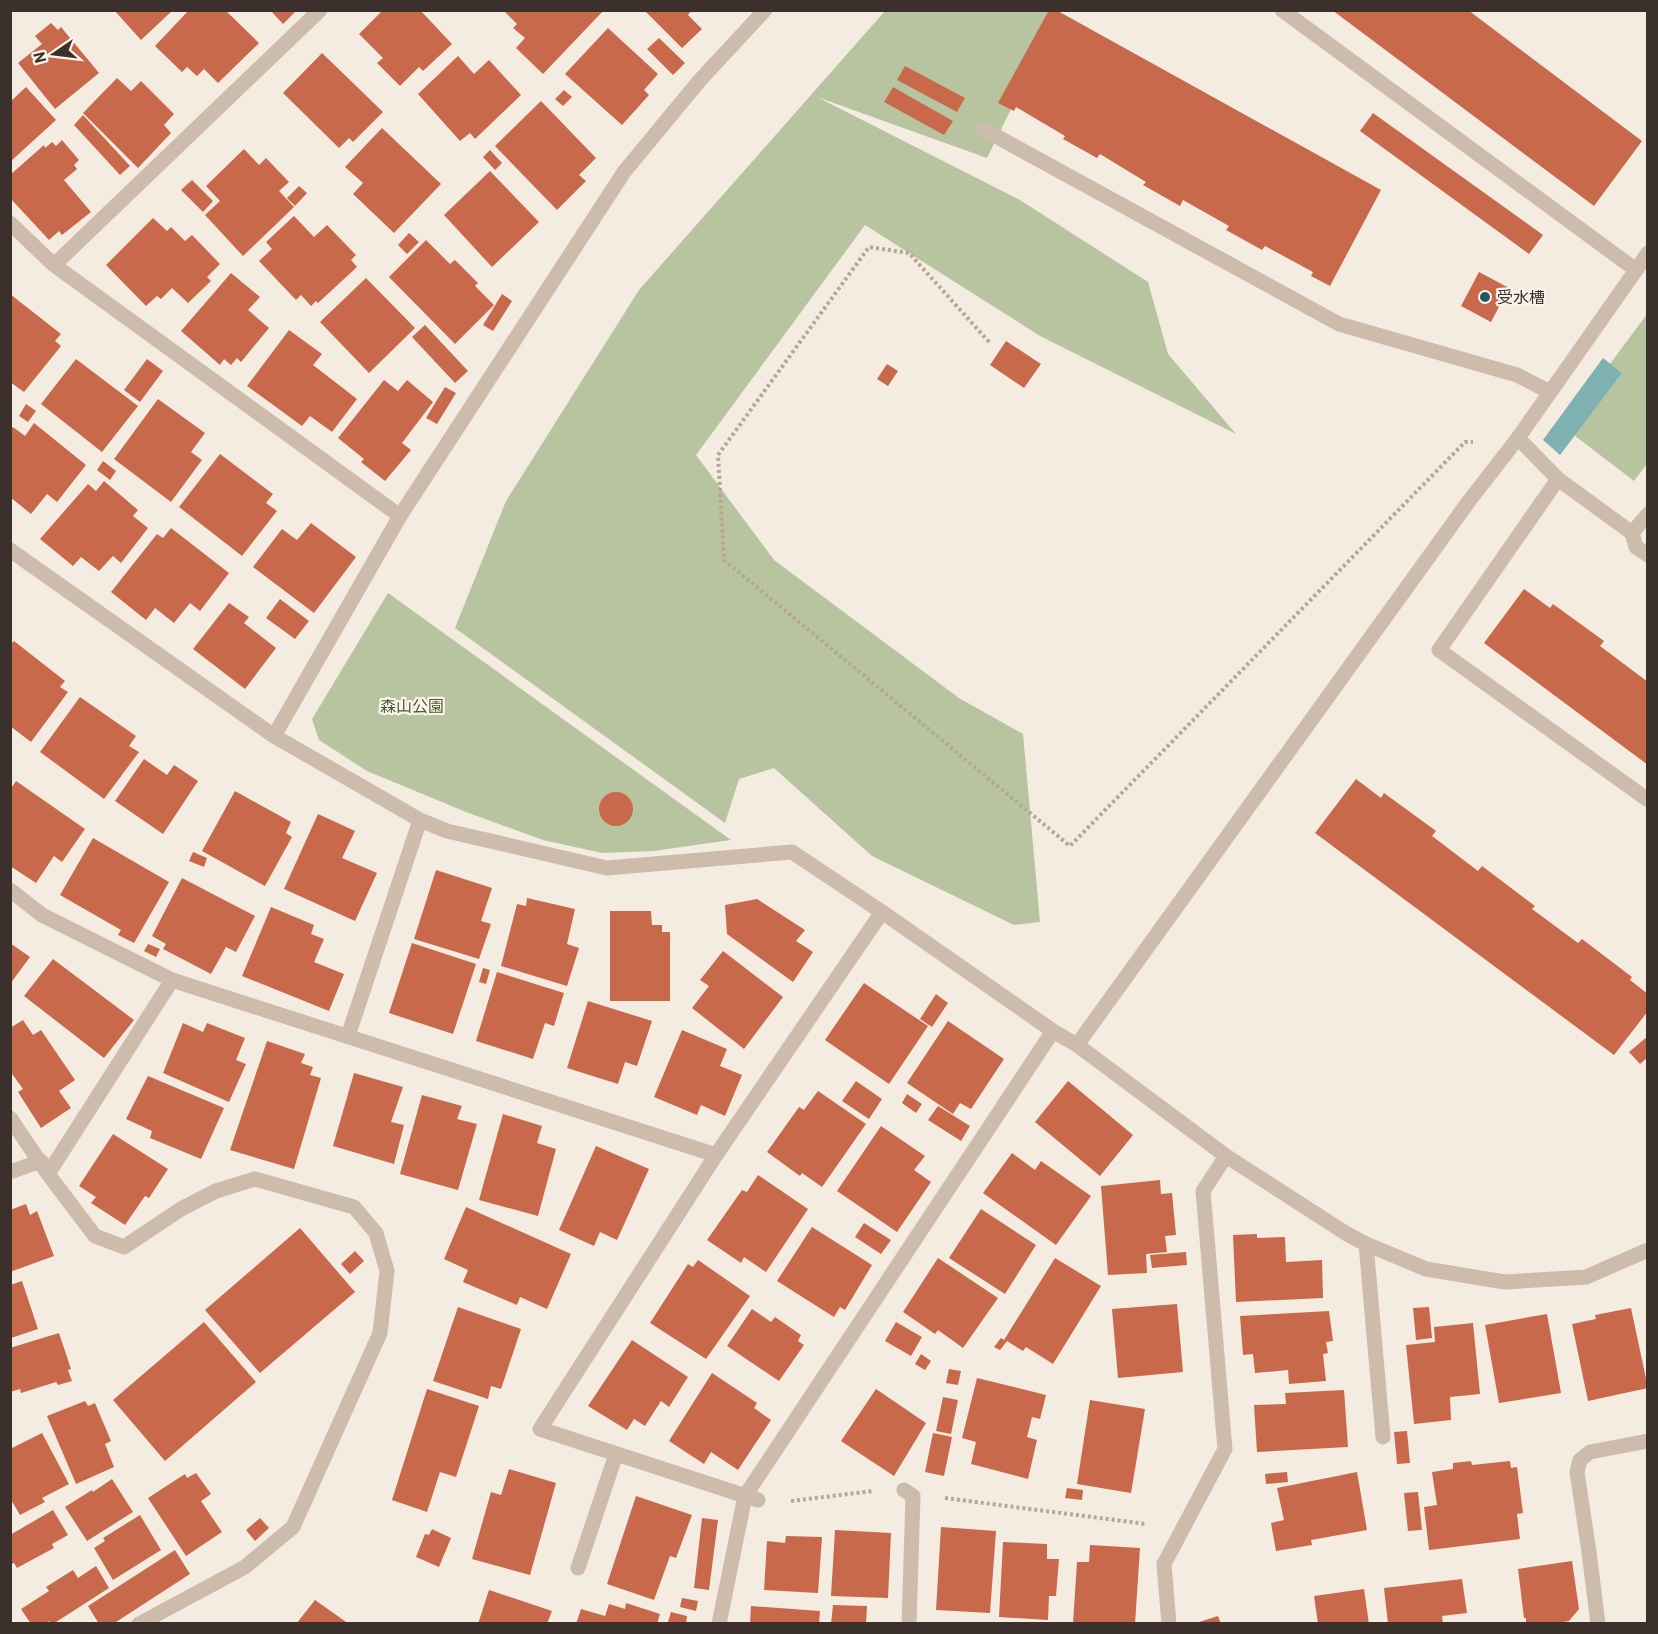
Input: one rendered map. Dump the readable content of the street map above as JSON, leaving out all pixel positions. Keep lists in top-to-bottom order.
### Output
{
  "parks": ["森山公園"],
  "places": ["受水槽"],
  "north": "left"
}
